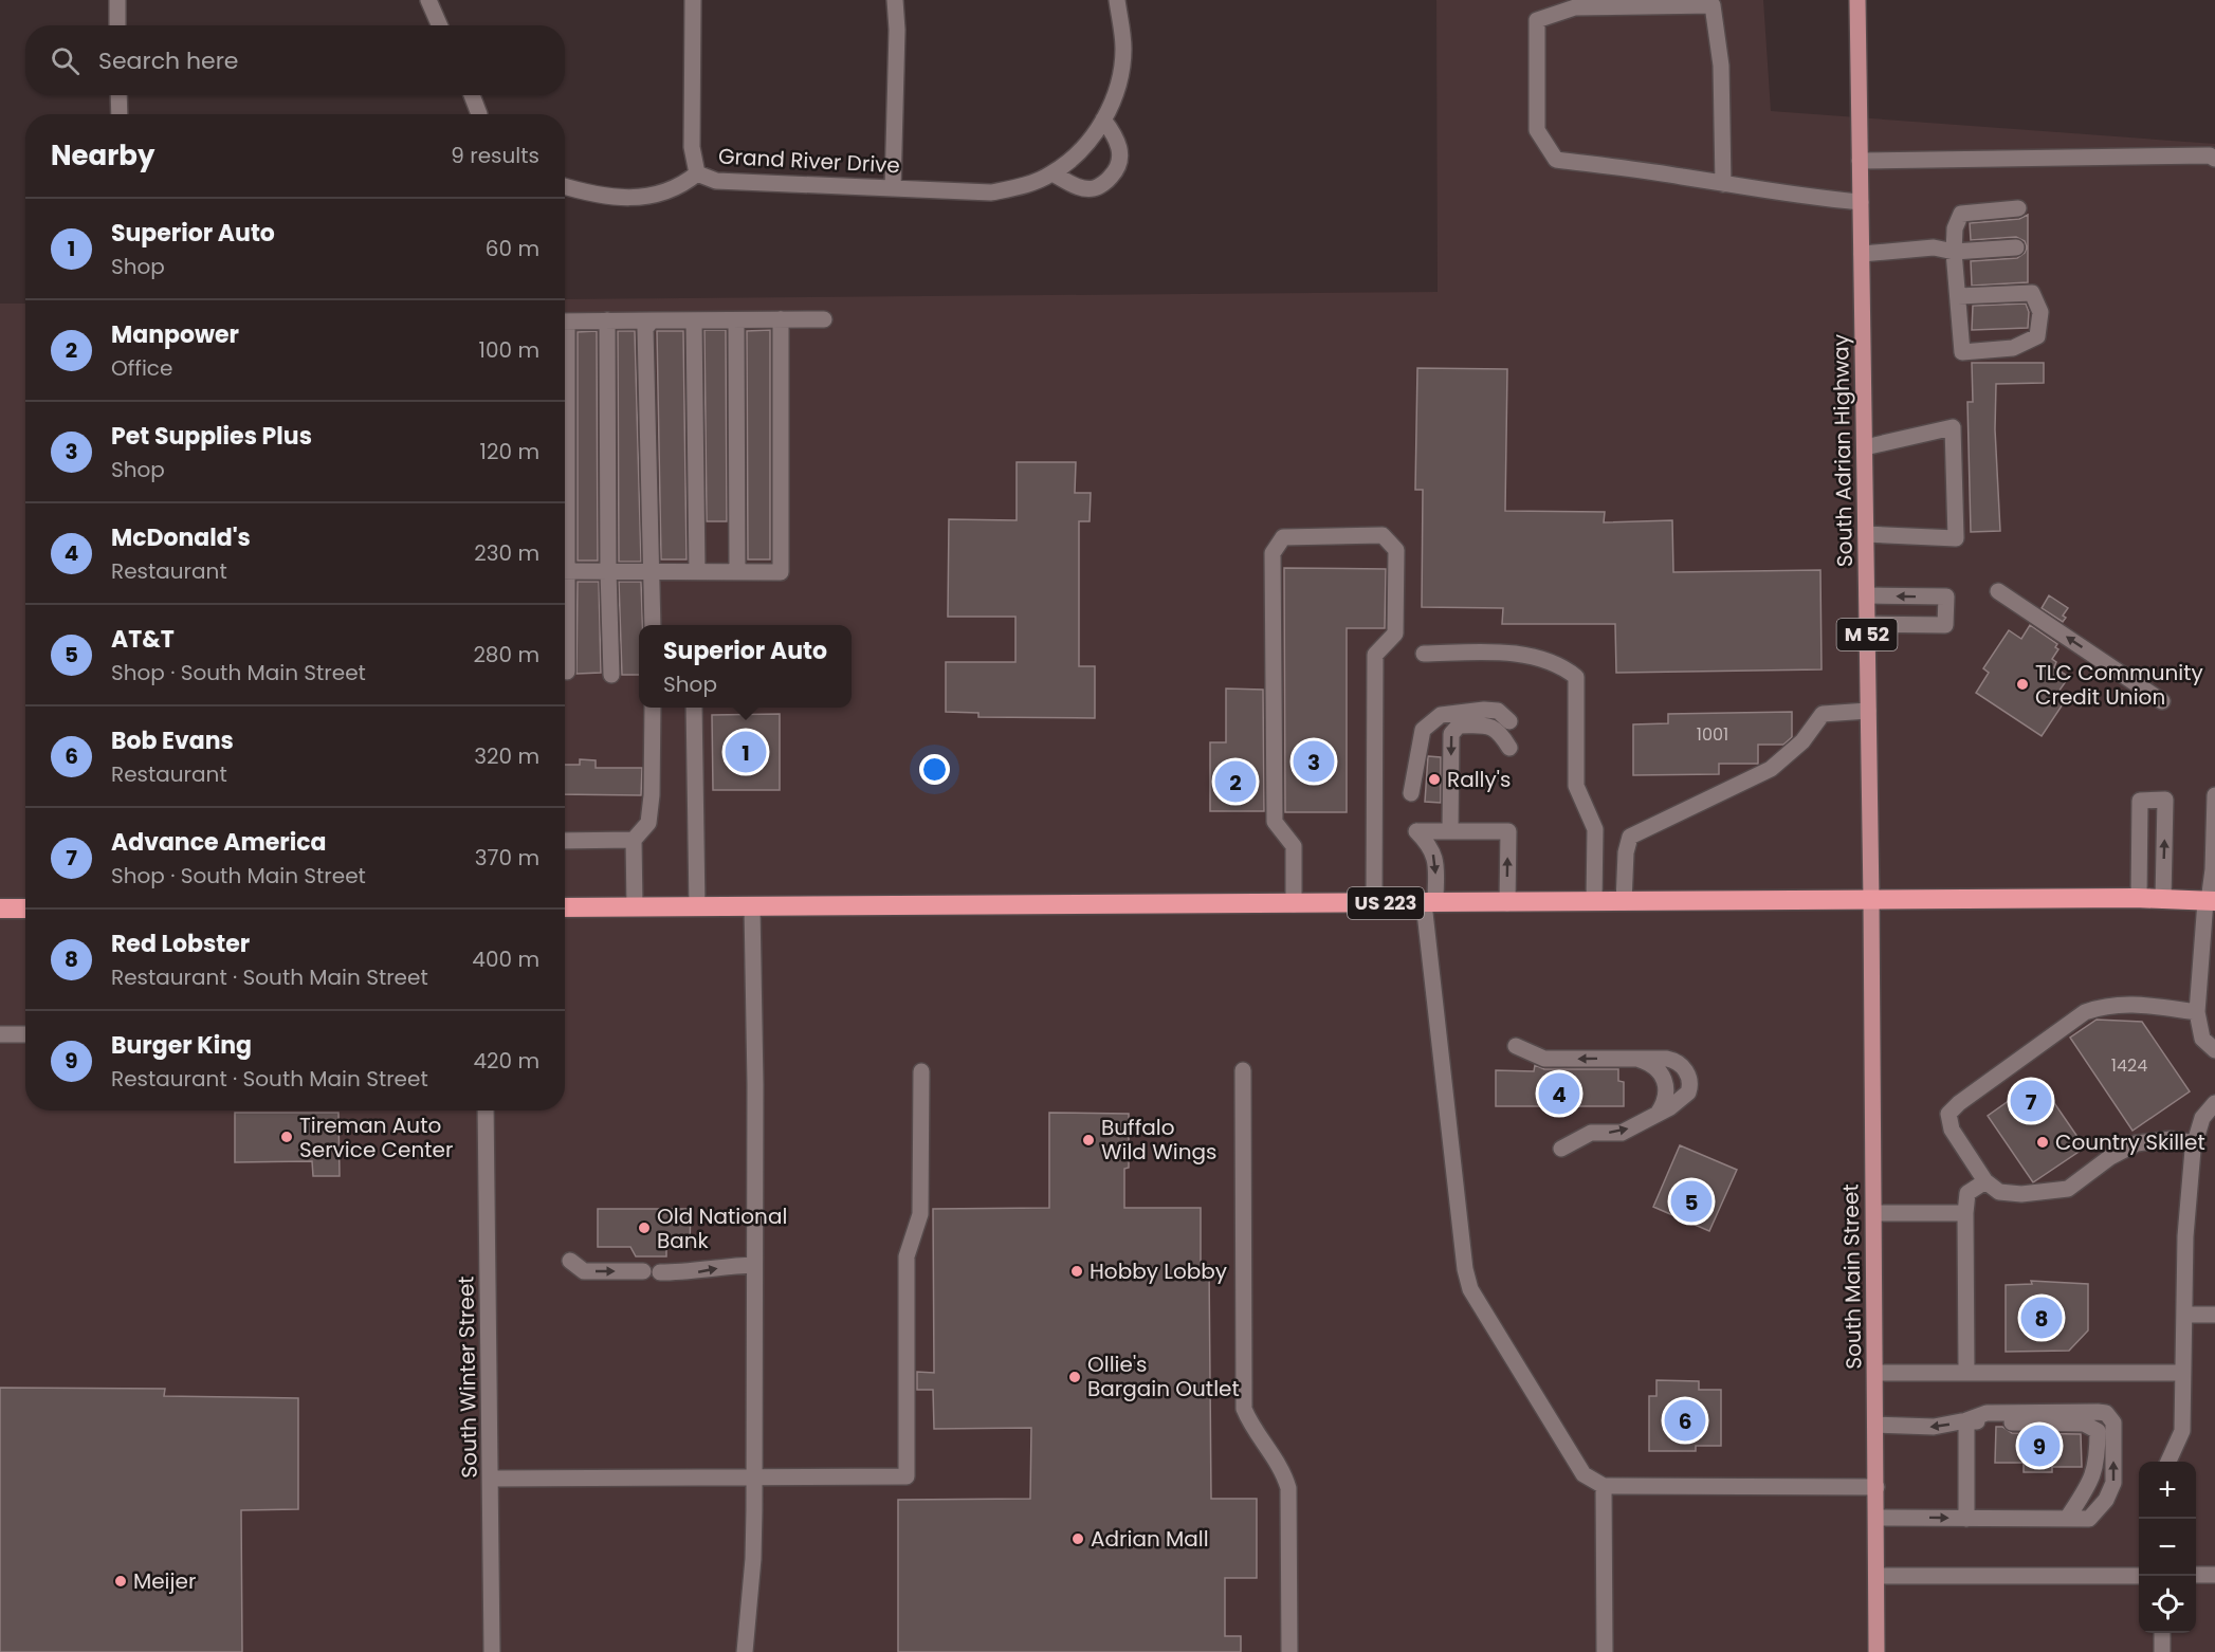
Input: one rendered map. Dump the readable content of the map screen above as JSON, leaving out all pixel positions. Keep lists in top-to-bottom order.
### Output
{
  "streets": {
    "highway": ["US 223"],
    "main road": ["South Adrian Highway", "M 52", "South Main Street"],
    "street": ["Grand River Drive", "South Winter Street"]
  },
  "crossings": [
    ["South Adrian Highway", "US 223"],
    ["South Adrian Highway", "South Main Street"],
    ["US 223", "South Main Street"]
  ],
  "places": [
    "TLC Community Credit Union",
    "Rally's",
    "Tireman Auto Service Center",
    "Buffalo Wild Wings",
    "Country Skillet",
    "Old National Bank",
    "Hobby Lobby",
    "Ollie's Bargain Outlet",
    "Adrian Mall",
    "Meijer"
  ],
  "house_numbers": ["1001", "1424"],
  "page": {
    "search": "Search here",
    "heading": ["Nearby", "9 results"],
    "list": [
      {
        "mark": "1",
        "name": "Superior Auto",
        "note": "Shop",
        "value": "60 m"
      },
      {
        "mark": "2",
        "name": "Manpower",
        "note": "Office",
        "value": "100 m"
      },
      {
        "mark": "3",
        "name": "Pet Supplies Plus",
        "note": "Shop",
        "value": "120 m"
      },
      {
        "mark": "4",
        "name": "McDonald's",
        "note": "Restaurant",
        "value": "230 m"
      },
      {
        "mark": "5",
        "name": "AT&T",
        "note": "Shop · South Main Street",
        "value": "280 m"
      },
      {
        "mark": "6",
        "name": "Bob Evans",
        "note": "Restaurant",
        "value": "320 m"
      },
      {
        "mark": "7",
        "name": "Advance America",
        "note": "Shop · South Main Street",
        "value": "370 m"
      },
      {
        "mark": "8",
        "name": "Red Lobster",
        "note": "Restaurant · South Main Street",
        "value": "400 m"
      },
      {
        "mark": "9",
        "name": "Burger King",
        "note": "Restaurant · South Main Street",
        "value": "420 m"
      }
    ],
    "popup": ["Superior Auto", "Shop"],
    "pins": [
      "1",
      "3",
      "2",
      "4",
      "7",
      "5",
      "8",
      "6",
      "9"
    ],
    "map_buttons": ["+", "−"]
  }
}
